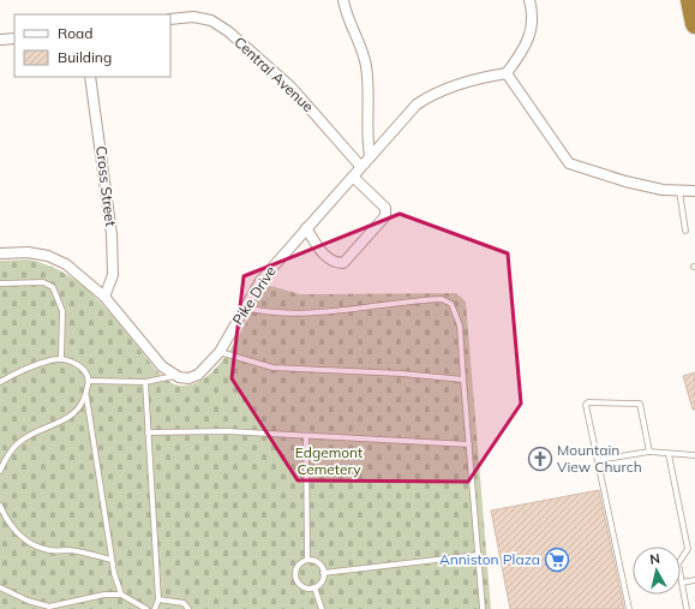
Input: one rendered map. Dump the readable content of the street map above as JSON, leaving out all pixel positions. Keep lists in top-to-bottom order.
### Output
{
  "streets": {
    "street": ["Central Avenue", "Cross Street", "Pike Drive"]
  },
  "crossings": [
    ["Central Avenue", "Pike Drive"]
  ],
  "parks": ["Edgemont Cemetery"],
  "places": {
    "church": ["Mountain View Church"],
    "supermarket": ["Anniston Plaza"]
  },
  "legend": ["Road", "Building"],
  "north": "top"
}
